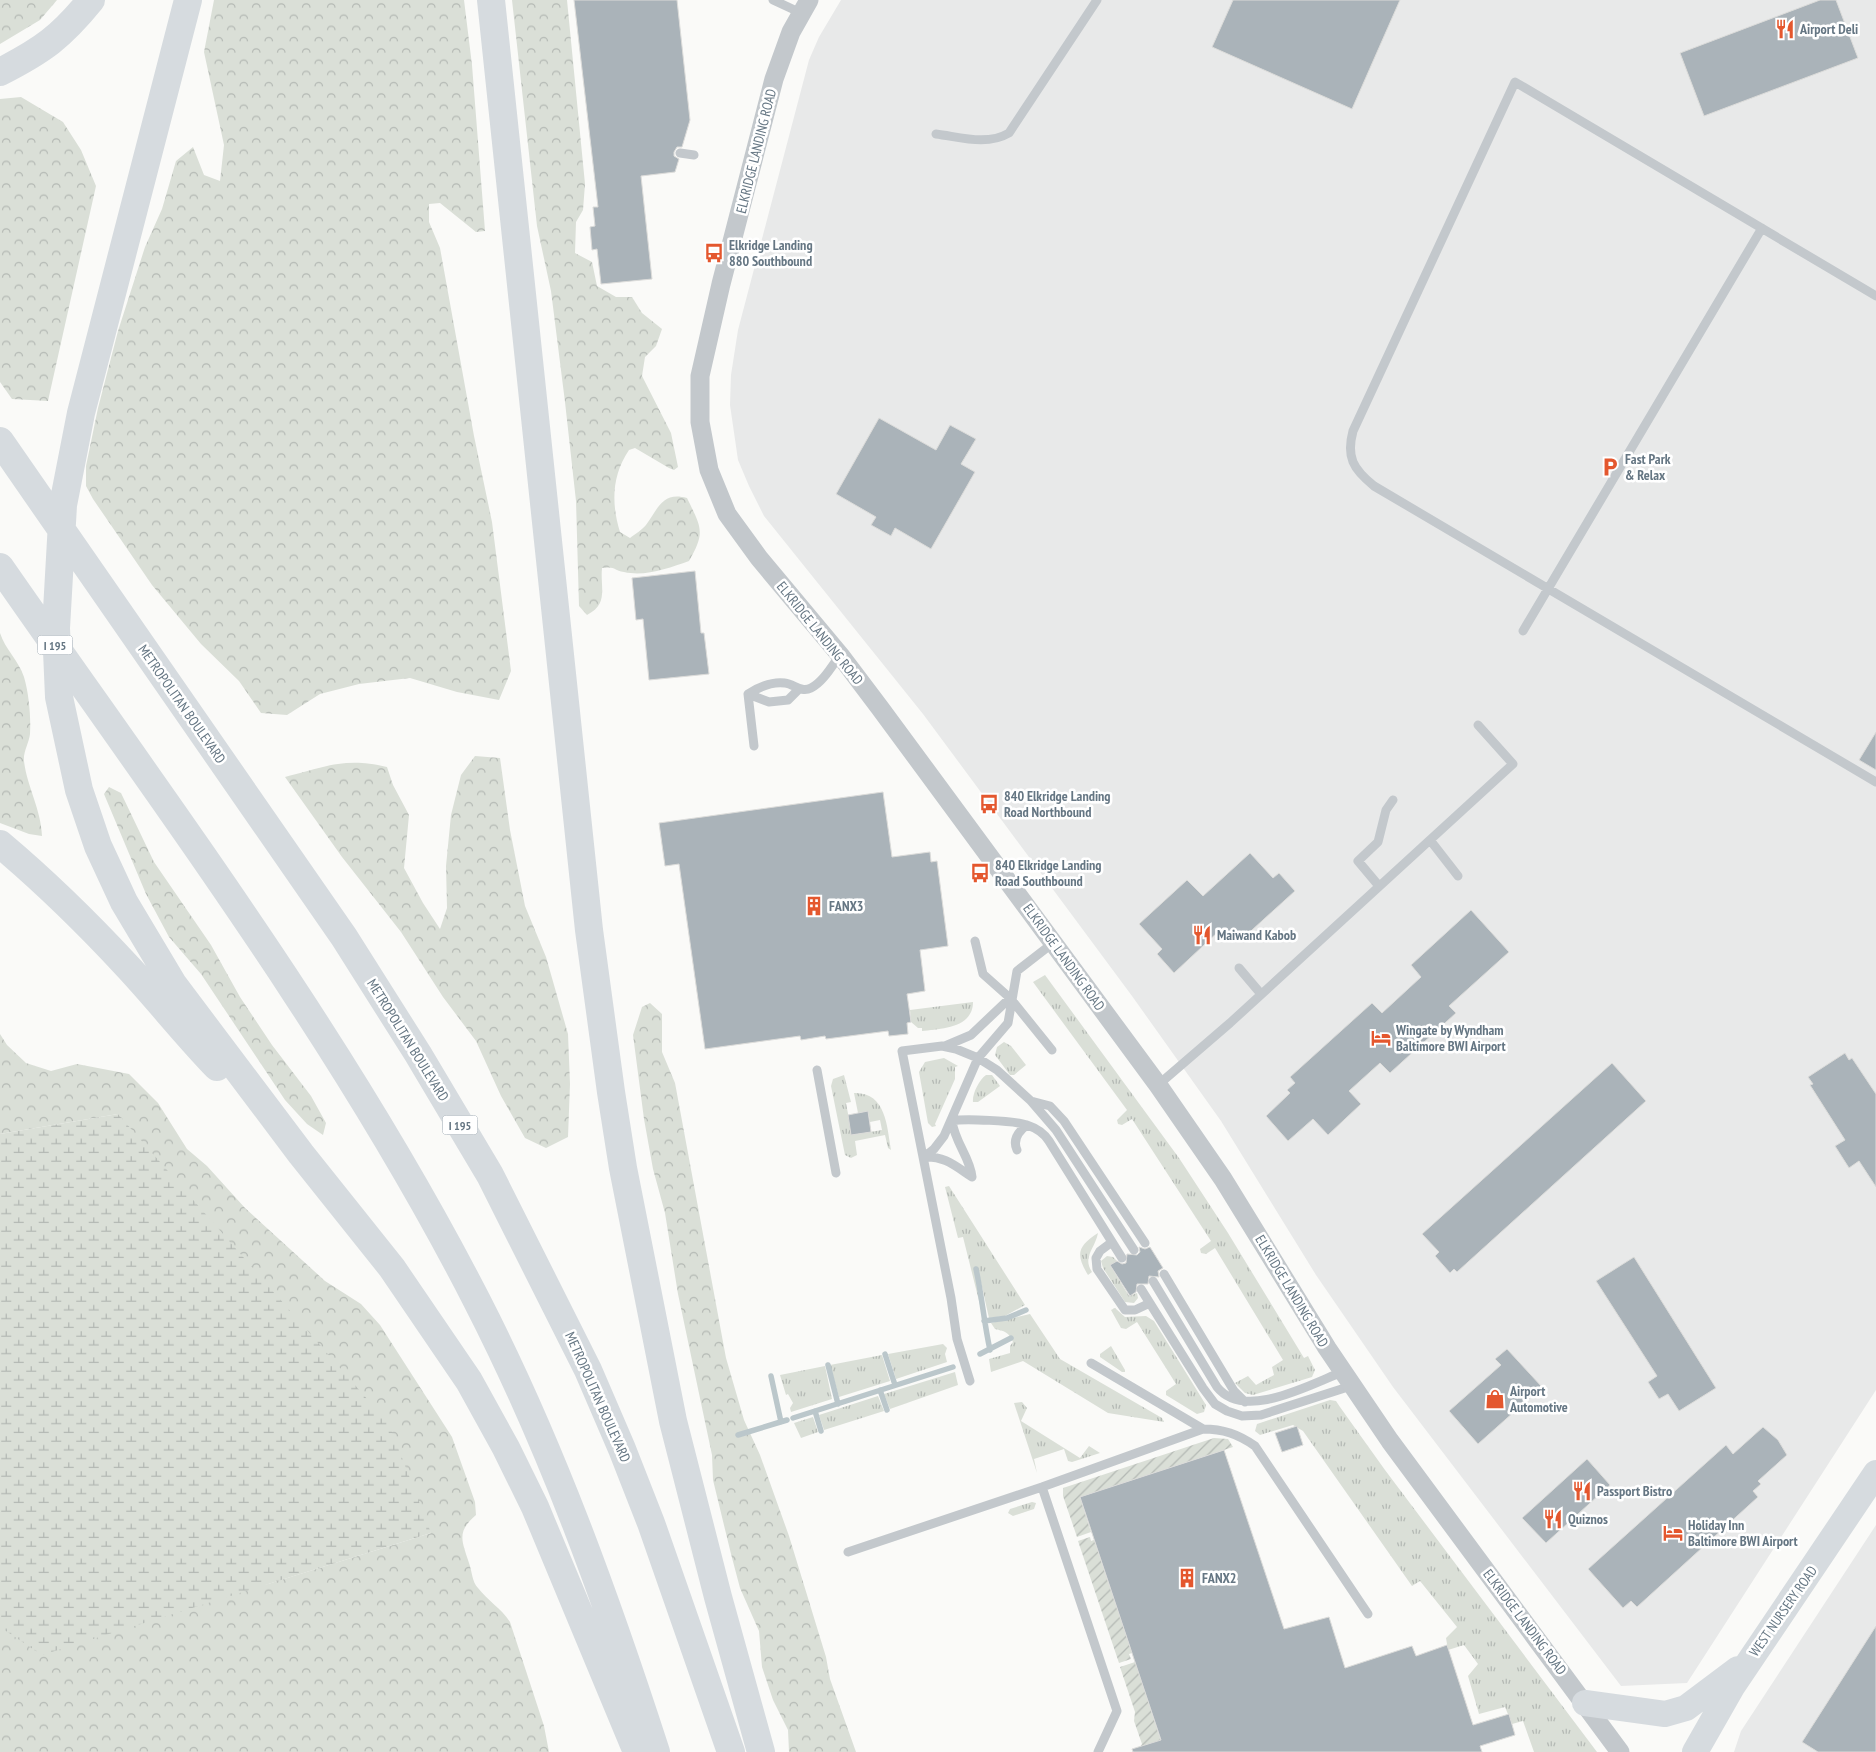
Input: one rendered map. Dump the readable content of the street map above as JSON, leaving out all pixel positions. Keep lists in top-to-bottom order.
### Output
{
  "streets": {
    "highway": ["I 195", "METROPOLITAN BOULEVARD"],
    "main road": ["WEST NURSERY ROAD"],
    "street": ["ELKRIDGE LANDING ROAD"]
  },
  "places": {
    "restaurant": [
      "Airport Deli",
      "Maiwand Kabob",
      "Passport Bistro",
      "Quiznos"
    ],
    "bus stop": ["Elkridge Landing 880 Southbound", "840 Elkridge Landing Road Northbound", "840 Elkridge Landing Road Southbound"],
    "parking": ["Fast Park & Relax"],
    "building": ["FANX3", "FANX2"],
    "hotel": ["Wingate by Wyndham Baltimore BWI Airport", "Holiday Inn Baltimore BWI Airport"],
    "shop": ["Airport Automotive"]
  }
}
